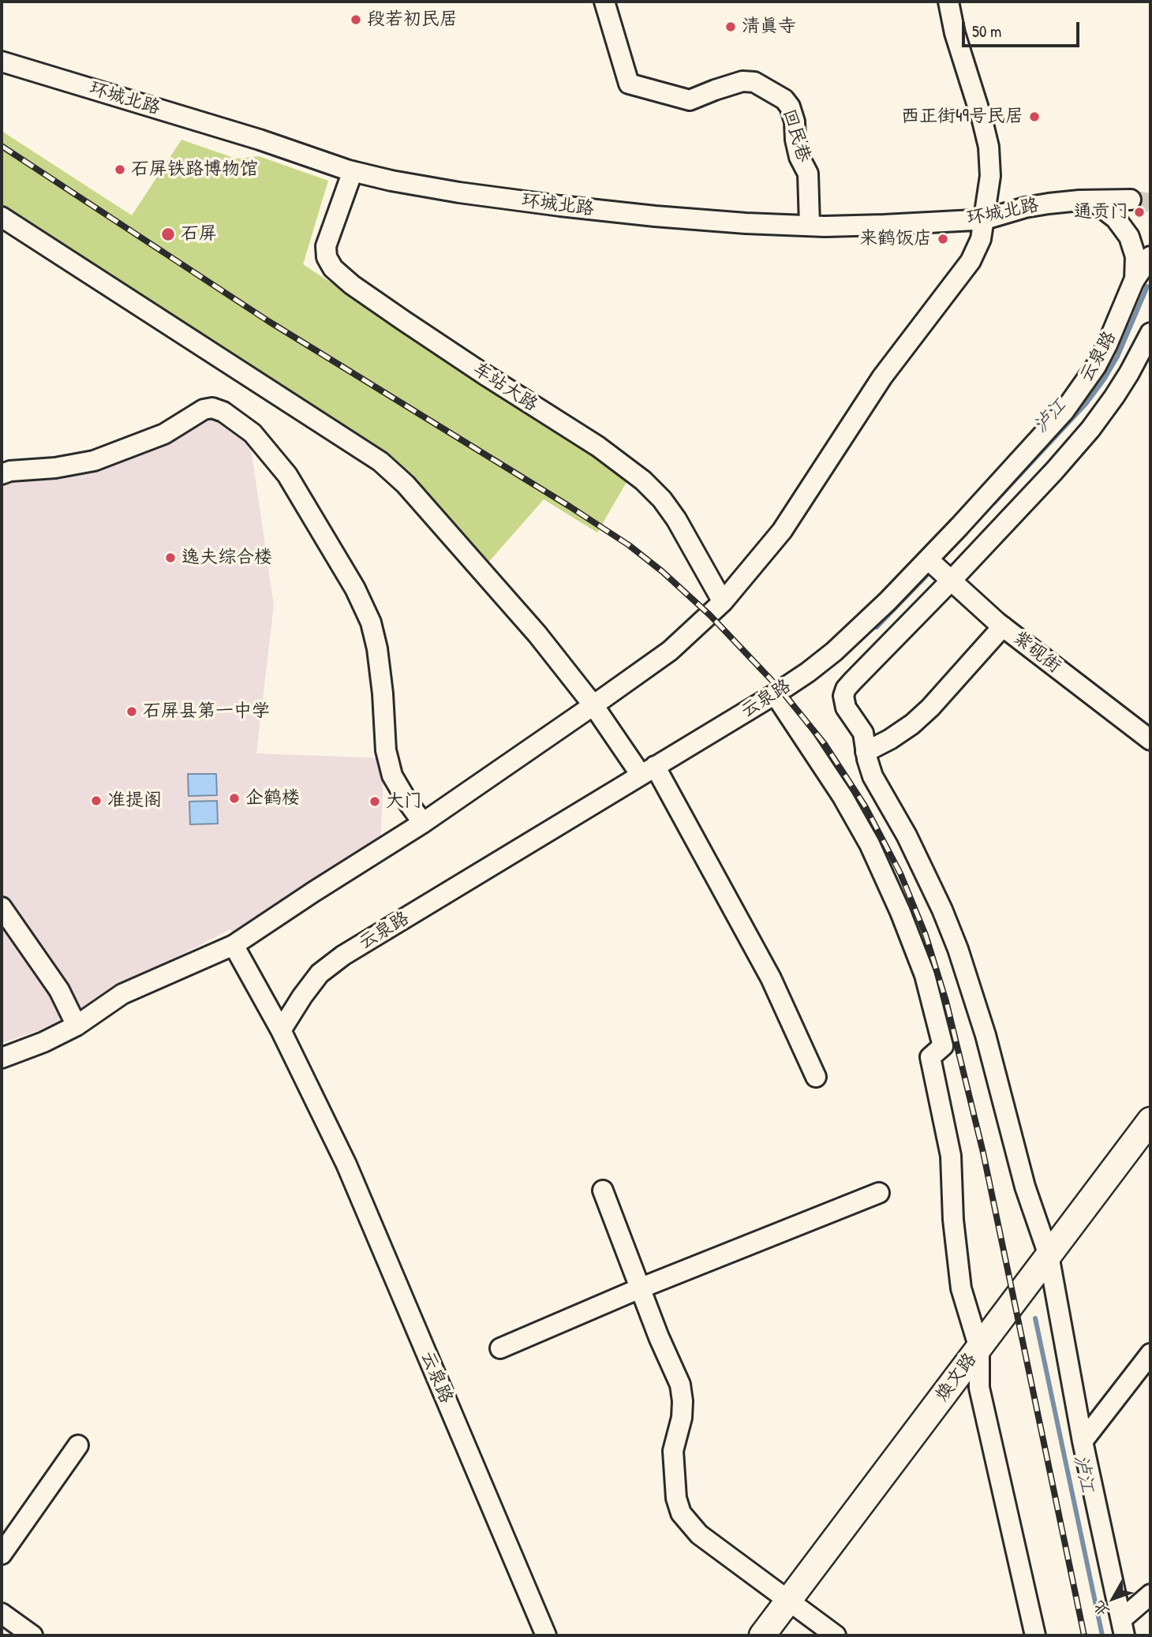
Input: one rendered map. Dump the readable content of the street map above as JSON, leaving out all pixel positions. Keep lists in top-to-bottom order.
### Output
{
  "streets": {
    "main road": ["焕文路"],
    "street": [
      "环城北路",
      "回民巷",
      "云泉路",
      "车站大路",
      "紫砚街"
    ]
  },
  "crossings": [
    ["环城北路", "回民巷"],
    ["环城北路", "车站大路"],
    ["云泉路", "紫砚街"]
  ],
  "water": ["泸江"],
  "places": [
    "段若初民居",
    "清真寺",
    "西正街49号民居",
    "石屏铁路博物馆",
    "通贡门",
    "石屏",
    "来鹤饭店",
    "逸夫综合楼",
    "石屏县第一中学",
    "企鹤楼",
    "准提阁",
    "大门"
  ],
  "scale_bar": "50 m",
  "north": "bottom left"
}
